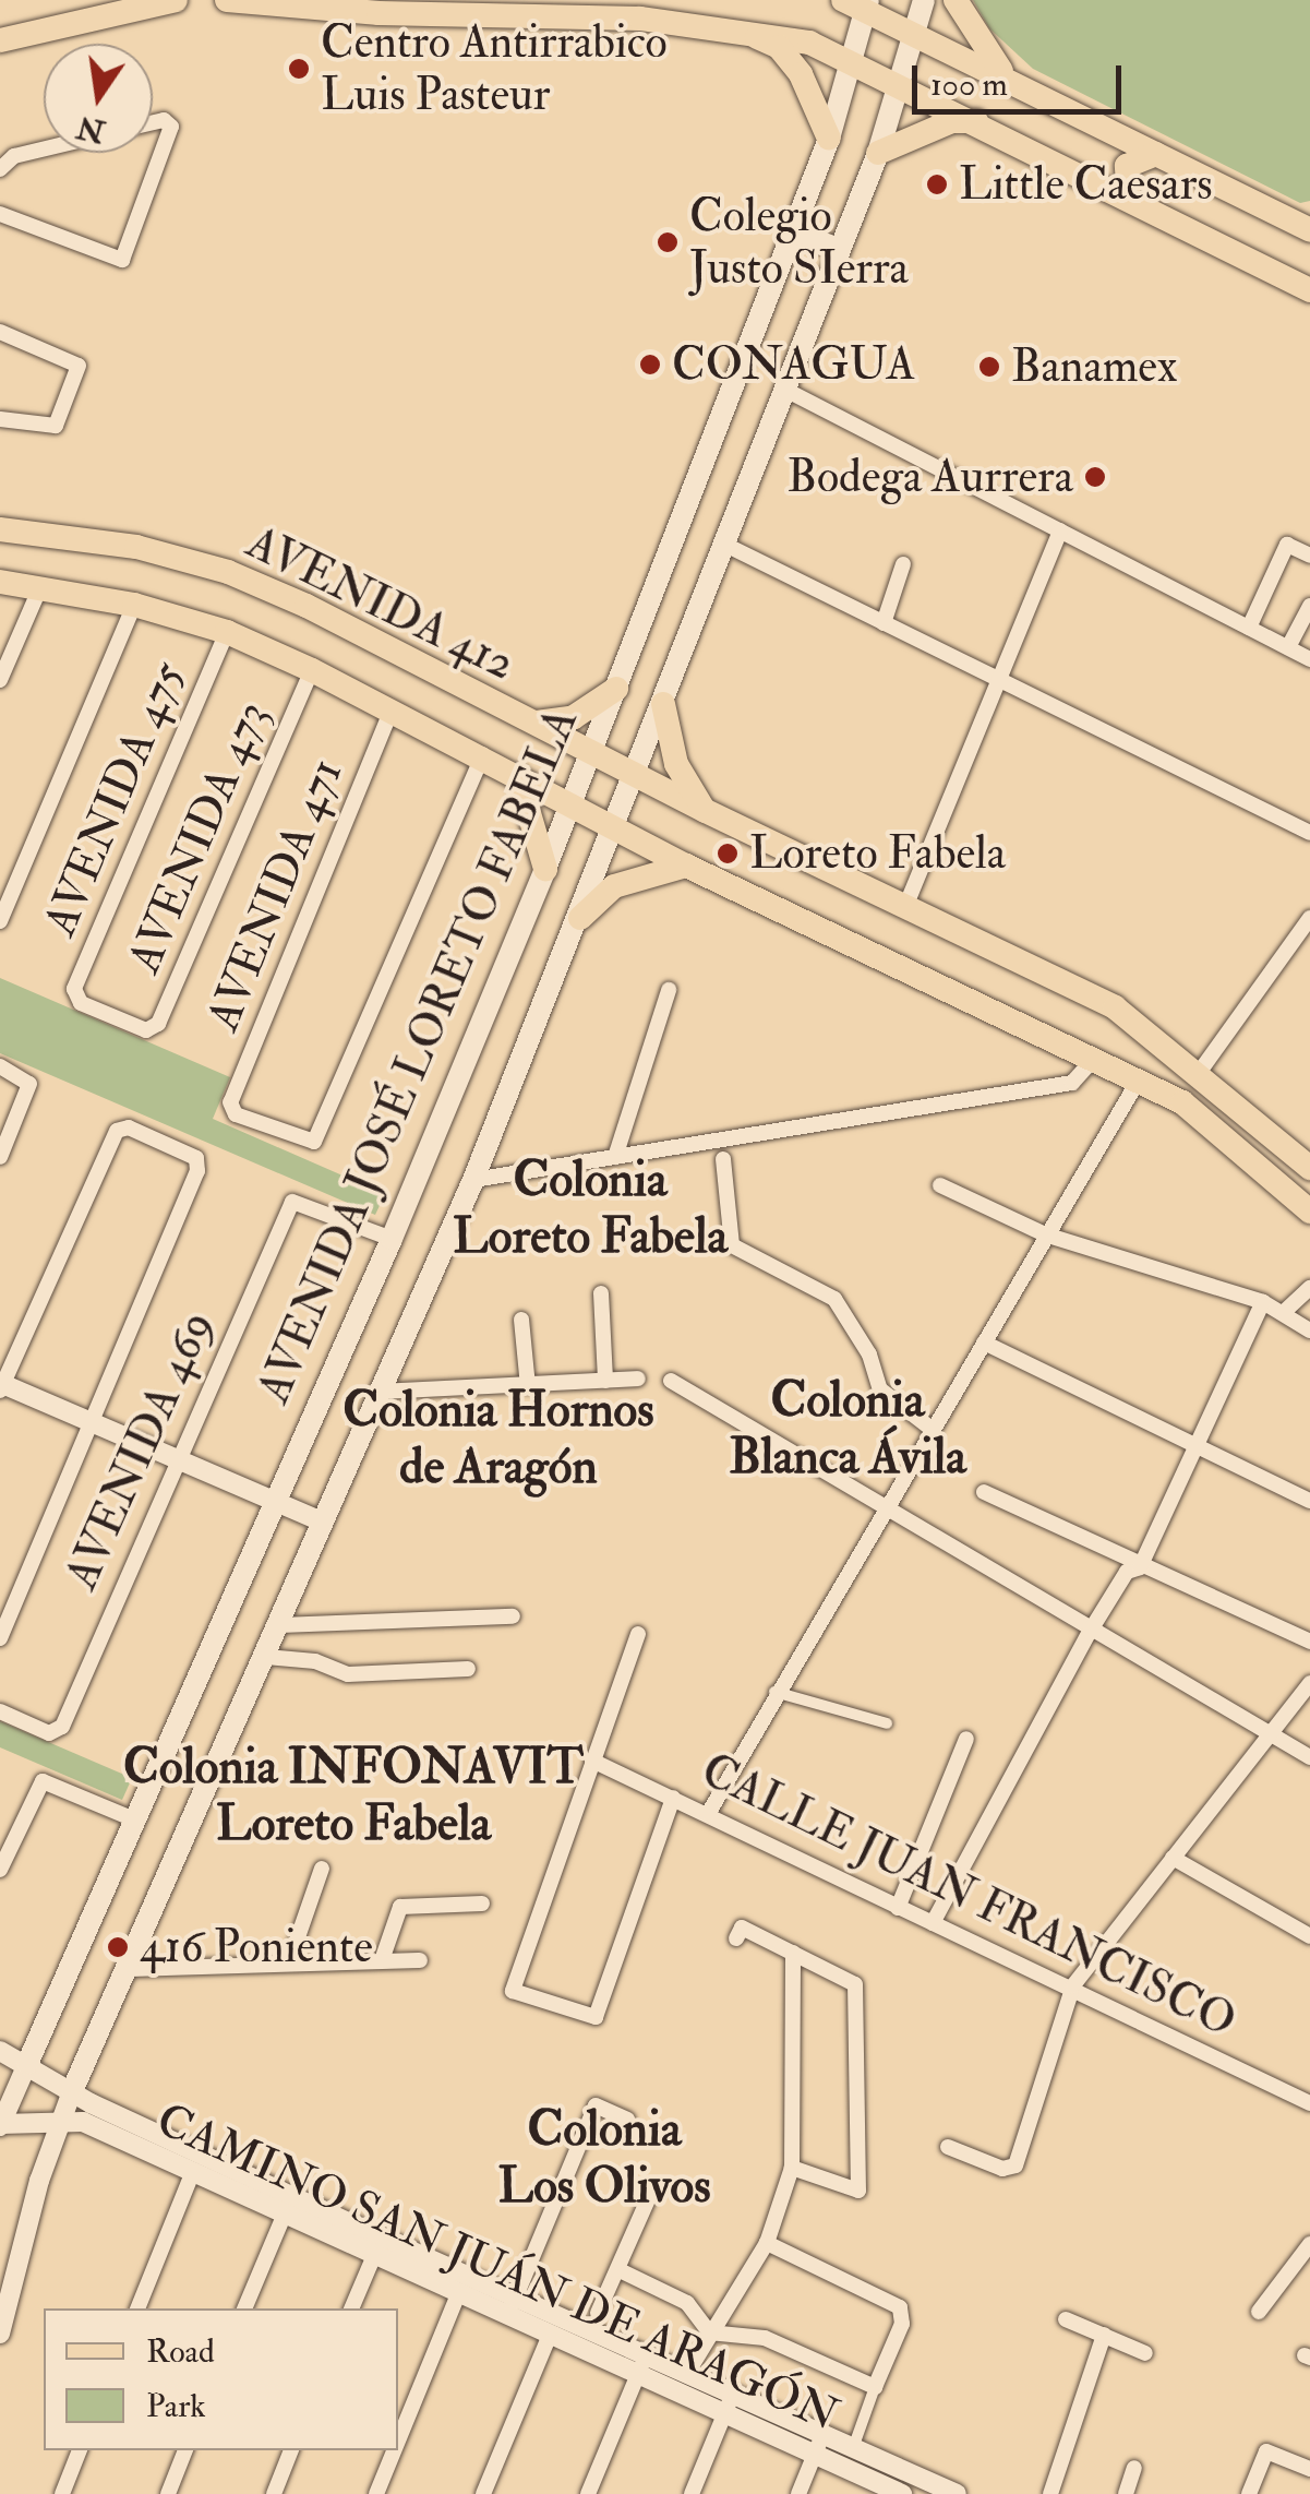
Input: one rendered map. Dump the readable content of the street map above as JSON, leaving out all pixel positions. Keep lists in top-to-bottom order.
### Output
{
  "streets": {
    "main road": ["AVENIDA 412", "AVENIDA JOSÉ LORETO FABELA"],
    "street": [
      "AVENIDA 475",
      "AVENIDA 473",
      "AVENIDA 471",
      "AVENIDA 469",
      "CALLE JUAN FRANCISCO",
      "CAMINO SAN JUÁN DE ARAGÓN"
    ]
  },
  "crossings": [
    ["AVENIDA 412", "AVENIDA 475"],
    ["AVENIDA 412", "AVENIDA 473"],
    ["AVENIDA 412", "AVENIDA 471"],
    ["AVENIDA 412", "AVENIDA JOSÉ LORETO FABELA"],
    ["AVENIDA 475", "AVENIDA 473"],
    ["AVENIDA JOSÉ LORETO FABELA", "AVENIDA 469"],
    ["AVENIDA JOSÉ LORETO FABELA", "CAMINO SAN JUÁN DE ARAGÓN"]
  ],
  "districts": [
    "Colonia Loreto Fabela",
    "Colonia Blanca Ávila",
    "Colonia Hornos de Aragón",
    "Colonia INFONAVIT Loreto Fabela",
    "Colonia Los Olivos"
  ],
  "places": [
    "Centro Antirrabico Luis Pasteur",
    "Little Caesars",
    "Colegio Justo SIerra",
    "CONAGUA",
    "Banamex",
    "Bodega Aurrera",
    "Loreto Fabela",
    "416 Poniente"
  ],
  "legend": ["Road", "Park"],
  "scale_bar": "100 m",
  "north": "bottom"
}
